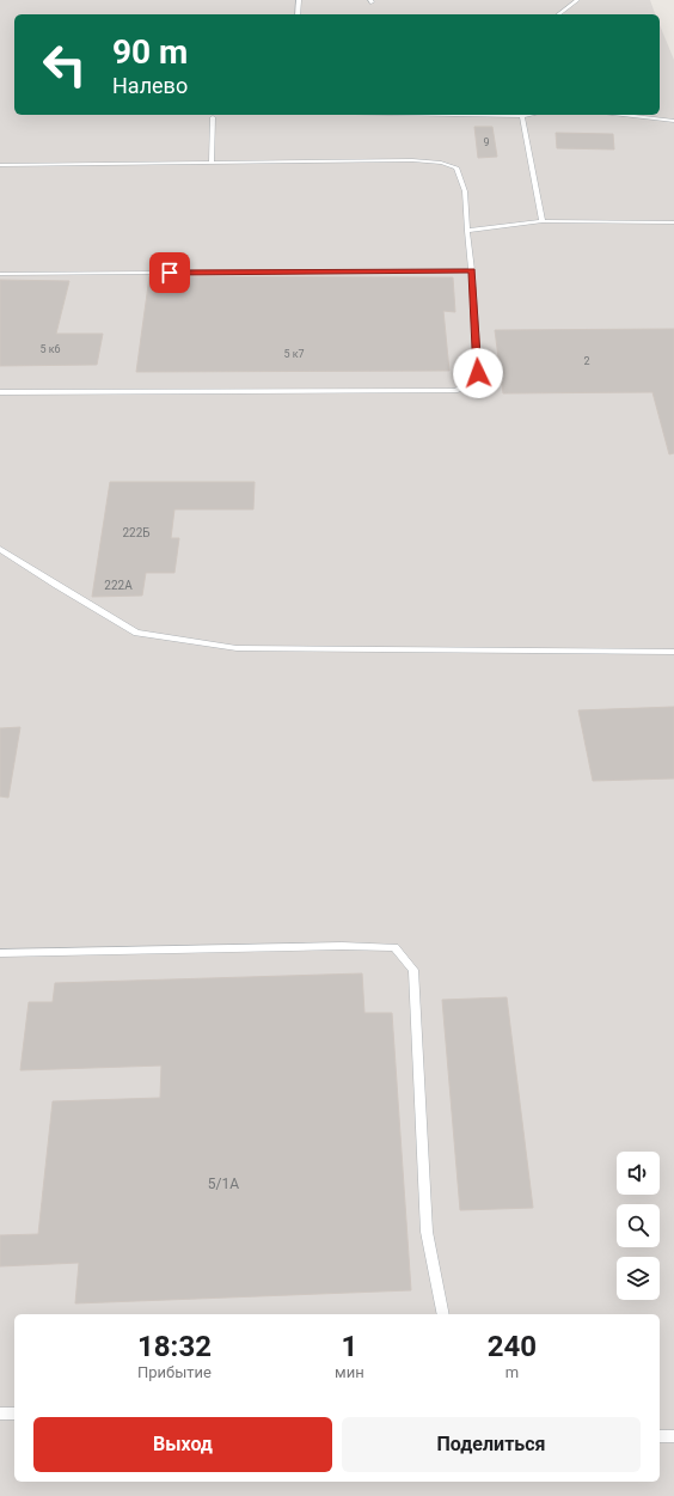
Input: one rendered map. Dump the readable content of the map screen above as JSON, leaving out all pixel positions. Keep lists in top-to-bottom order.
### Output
{
  "house_numbers": [
    "9",
    "5 к6",
    "5 к7",
    "2",
    "222Б",
    "222А",
    "5/1А"
  ],
  "page": {
    "turn": ["90 m", "Налево"],
    "eta": [
      "18:32",
      "Прибытие",
      "1",
      "мин",
      "240",
      "m"
    ],
    "buttons": ["Выход", "Поделиться"]
  }
}
